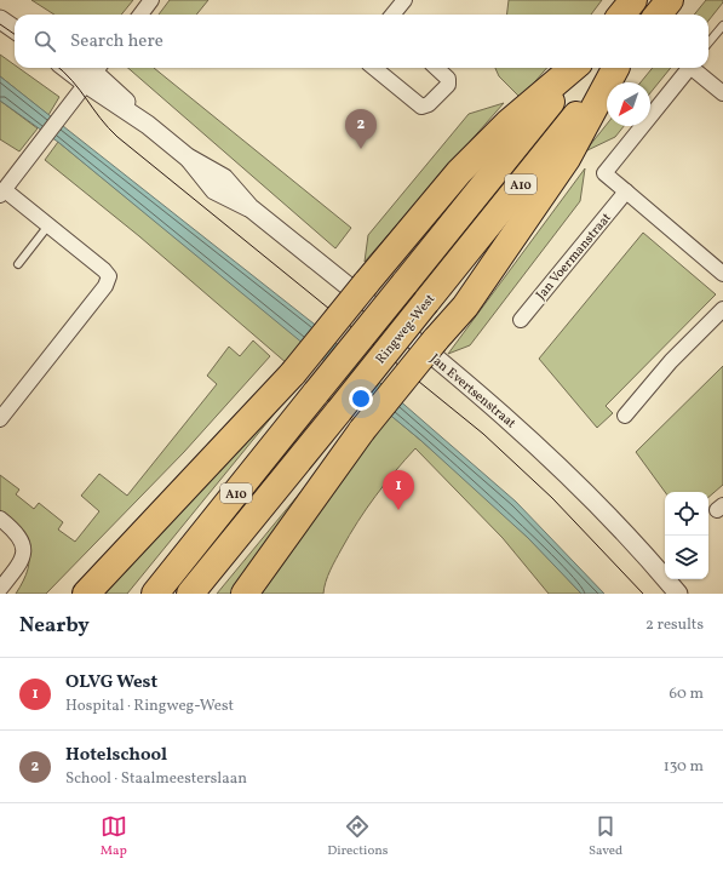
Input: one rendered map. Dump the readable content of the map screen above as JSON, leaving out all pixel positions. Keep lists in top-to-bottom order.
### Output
{
  "streets": {
    "highway": ["A10", "Ringweg-West"],
    "street": ["Jan Voermanstraat", "Jan Evertsenstraat"]
  },
  "north": "bottom left",
  "page": {
    "search": "Search here",
    "pins": ["2", "1"],
    "heading": ["Nearby", "2 results"],
    "list": [
      {
        "mark": "1",
        "name": "OLVG West",
        "note": "Hospital · Ringweg-West",
        "value": "60 m"
      },
      {
        "mark": "2",
        "name": "Hotelschool",
        "note": "School · Staalmeesterslaan",
        "value": "130 m"
      }
    ],
    "nav": ["Map", "Directions", "Saved"]
  }
}
